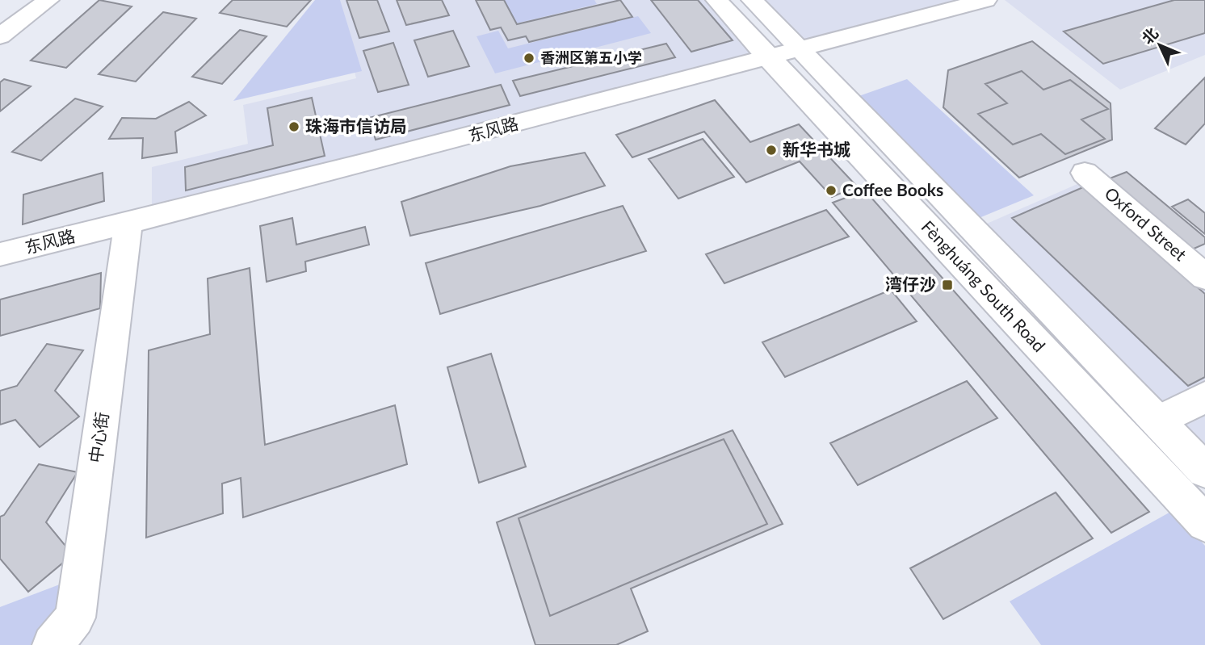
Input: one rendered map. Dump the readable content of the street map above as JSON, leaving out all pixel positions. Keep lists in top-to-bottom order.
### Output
{
  "streets": {
    "street": [
      "东风路",
      "Oxford Street",
      "Fènghuáng South Road",
      "中心街"
    ]
  },
  "crossings": [
    ["东风路", "Fènghuáng South Road"],
    ["东风路", "中心街"]
  ],
  "places": {
    "other": [
      "香洲区第五小学",
      "珠海市信访局",
      "新华书城",
      "Coffee Books"
    ],
    "transit": ["湾仔沙"]
  },
  "north": "top left"
}
